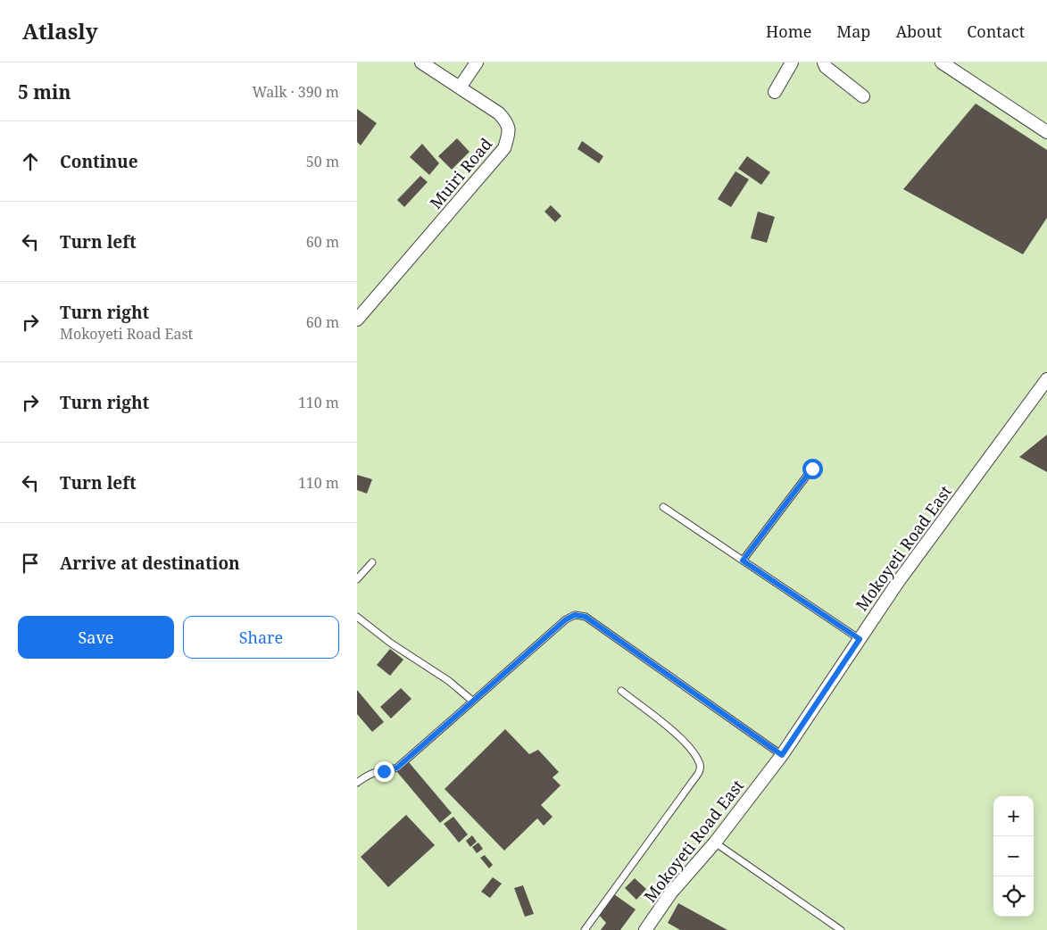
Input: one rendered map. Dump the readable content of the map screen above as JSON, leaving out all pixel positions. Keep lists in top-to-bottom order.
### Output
{
  "streets": {
    "street": ["Muiri Road", "Mokoyeti Road East"]
  },
  "page": {
    "header": "Atlasly",
    "nav": [
      "Home",
      "Map",
      "About",
      "Contact"
    ],
    "heading": ["5 min", "Walk · 390 m"],
    "list": [
      ["Continue", "50 m"],
      ["Turn left", "60 m"],
      ["Turn right", "Mokoyeti Road East", "60 m"],
      ["Turn right", "110 m"],
      ["Turn left", "110 m"],
      "Arrive at destination"
    ],
    "buttons": ["Save", "Share"],
    "map_buttons": ["+", "−"]
  }
}
